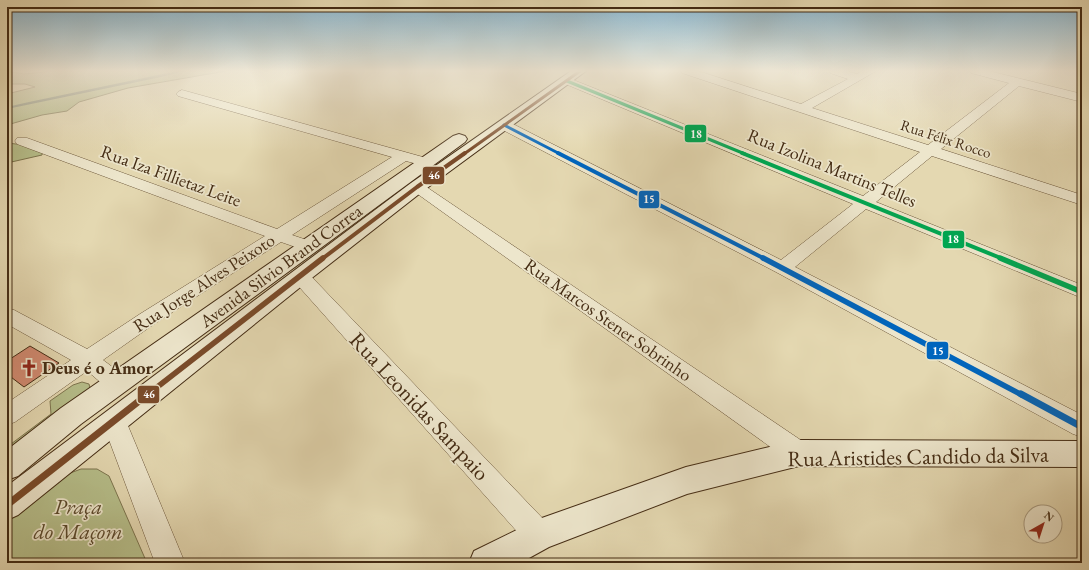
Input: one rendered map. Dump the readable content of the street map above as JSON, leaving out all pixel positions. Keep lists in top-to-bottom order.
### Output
{
  "streets": {
    "main road": ["Avenida Silvio Brand Correa", "Rua Aristides Candido da Silva"],
    "street": [
      "Rua Félix Rocco",
      "Rua Izolina Martins Telles",
      "Rua Iza Fillietaz Leite",
      "Rua Jorge Alves Peixoto",
      "Rua Marcos Stener Sobrinho",
      "Rua Leonidas Sampaio"
    ]
  },
  "crossings": [
    ["Rua Iza Fillietaz Leite", "Avenida Silvio Brand Correa"],
    ["Rua Iza Fillietaz Leite", "Rua Jorge Alves Peixoto"],
    ["Avenida Silvio Brand Correa", "Rua Marcos Stener Sobrinho"],
    ["Avenida Silvio Brand Correa", "Rua Leonidas Sampaio"],
    ["Rua Marcos Stener Sobrinho", "Rua Aristides Candido da Silva"],
    ["Rua Leonidas Sampaio", "Rua Aristides Candido da Silva"]
  ],
  "parks": ["Praça do Maçom"],
  "places": {
    "church": ["Deus é o Amor"]
  },
  "lines": ["transit line 18", "transit line 46", "transit line 15"],
  "north": "top right"
}
